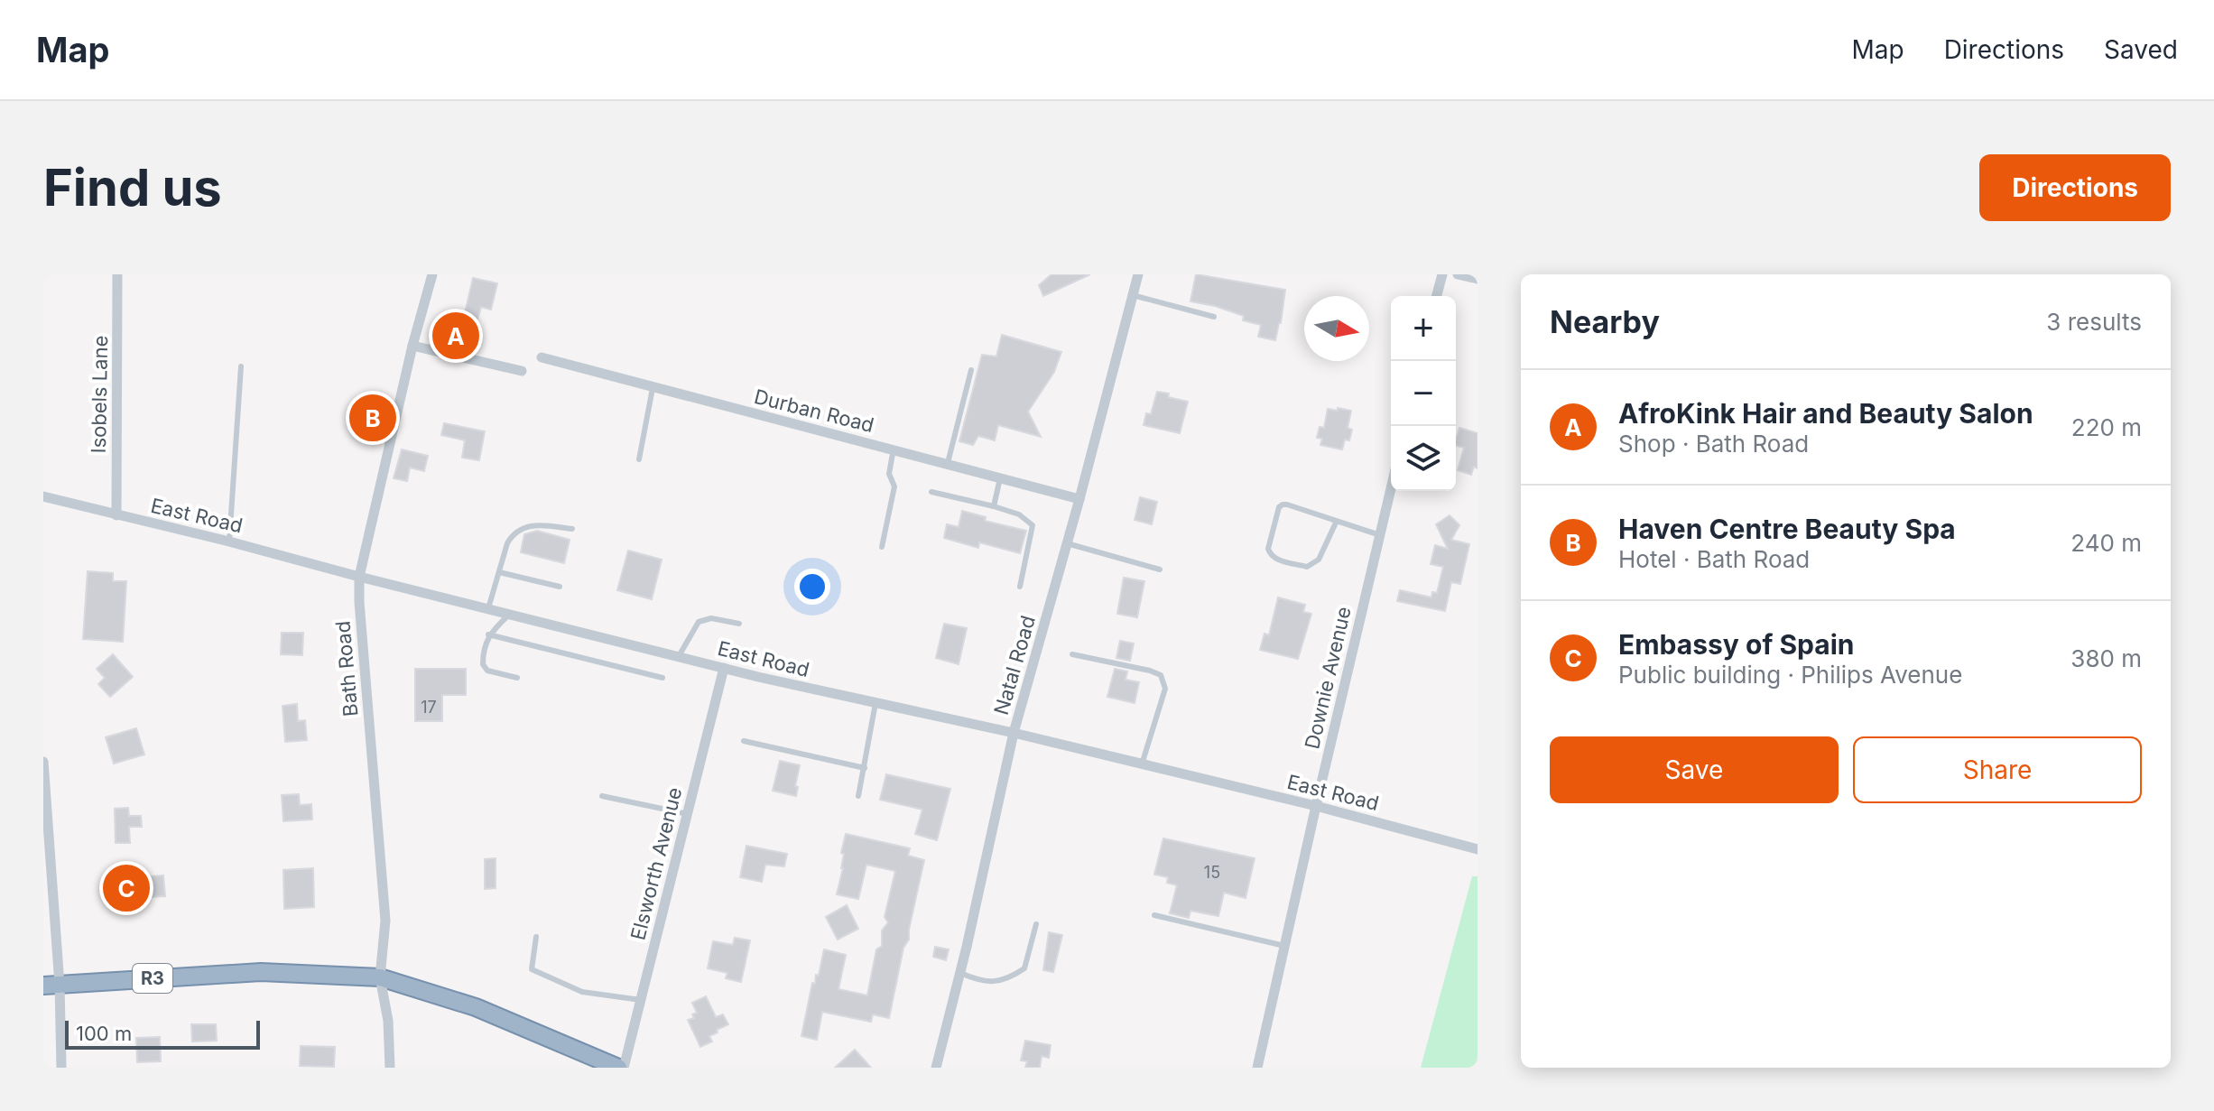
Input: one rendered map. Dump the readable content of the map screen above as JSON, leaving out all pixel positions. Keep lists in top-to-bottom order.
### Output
{
  "streets": {
    "highway": ["R3"],
    "street": [
      "Isobels Lane",
      "Durban Road",
      "East Road",
      "Natal Road",
      "Bath Road",
      "Downie Avenue",
      "Elsworth Avenue"
    ]
  },
  "crossings": [
    ["Isobels Lane", "East Road"],
    ["Durban Road", "Natal Road"],
    ["East Road", "Natal Road"],
    ["East Road", "Bath Road"],
    ["East Road", "Downie Avenue"],
    ["East Road", "Elsworth Avenue"],
    ["Bath Road", "R3"]
  ],
  "house_numbers": ["17", "15"],
  "scale_bar": "100 m",
  "north": "right",
  "page": {
    "header": "Map",
    "nav": ["Map", "Directions", "Saved"],
    "buttons": [
      "Directions",
      ["Save", "Share"]
    ],
    "title": "Find us",
    "heading": ["Nearby", "3 results"],
    "map_buttons": ["+", "−"],
    "pins": ["A", "B", "C"],
    "list": [
      {
        "mark": "A",
        "name": "AfroKink Hair and Beauty Salon",
        "note": "Shop · Bath Road",
        "value": "220 m"
      },
      {
        "mark": "B",
        "name": "Haven Centre Beauty Spa",
        "note": "Hotel · Bath Road",
        "value": "240 m"
      },
      {
        "mark": "C",
        "name": "Embassy of Spain",
        "note": "Public building · Philips Avenue",
        "value": "380 m"
      }
    ],
    "scale": "100 m"
  }
}
